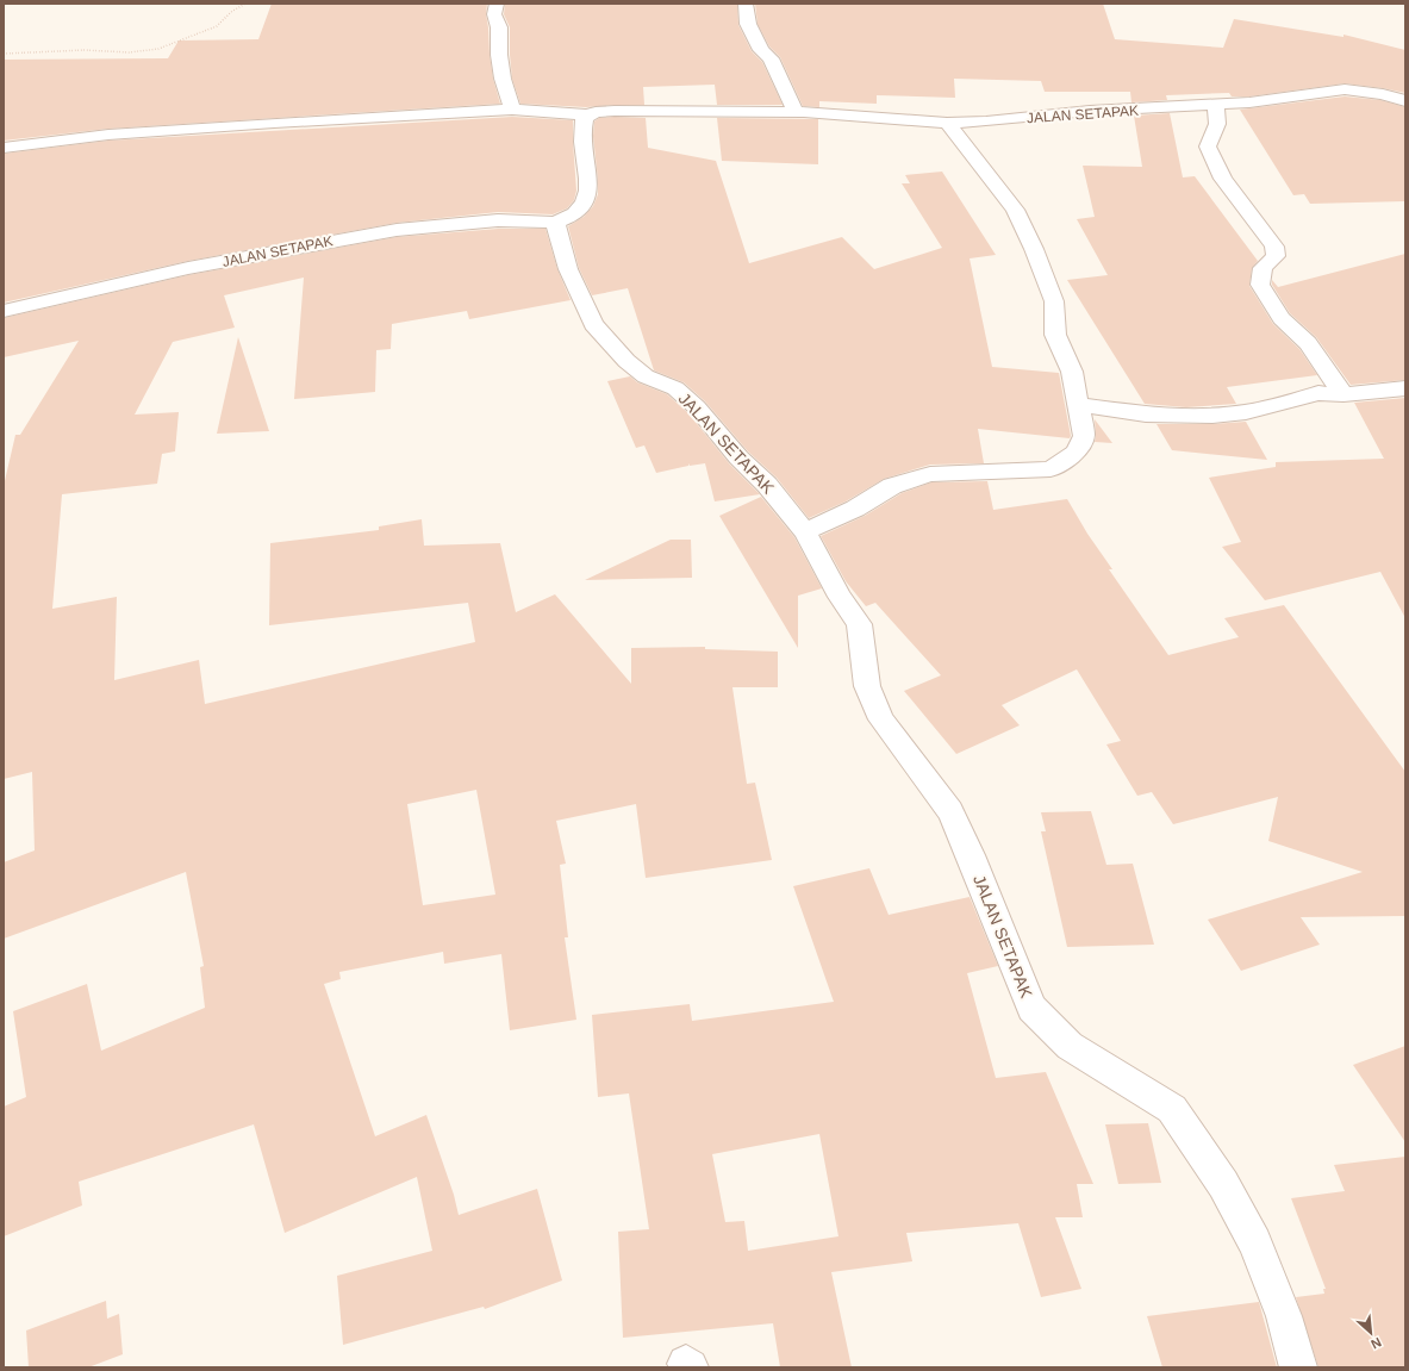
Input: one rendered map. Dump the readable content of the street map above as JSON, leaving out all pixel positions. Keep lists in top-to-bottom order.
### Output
{
  "streets": {
    "street": ["JALAN SETAPAK"]
  },
  "north": "bottom right"
}
